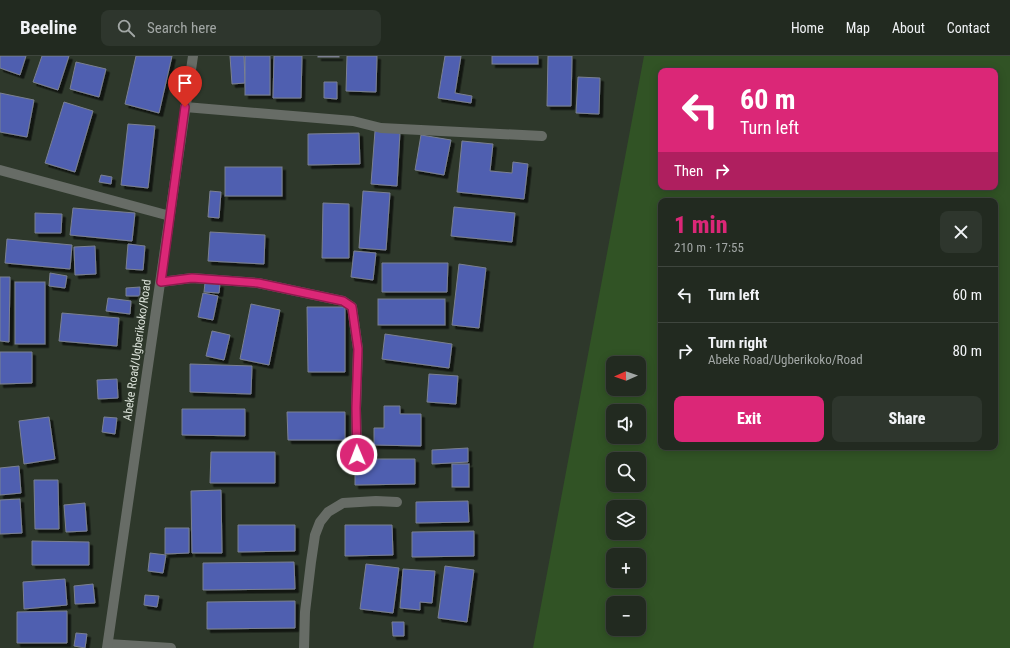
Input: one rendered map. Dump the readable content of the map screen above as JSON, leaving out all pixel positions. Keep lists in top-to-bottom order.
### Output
{
  "streets": {
    "street": ["Abeke Road/Ugberikoko/Road"]
  },
  "north": "left",
  "page": {
    "header": "Beeline",
    "search": "Search here",
    "nav": [
      "Home",
      "Map",
      "About",
      "Contact"
    ],
    "turn": ["60 m", "Turn left"],
    "then": "Then",
    "heading": ["1 min", "210 m · 17:55"],
    "list": [
      {
        "name": "Turn left",
        "value": "60 m"
      },
      {
        "name": "Turn right",
        "note": "Abeke Road/Ugberikoko/Road",
        "value": "80 m"
      }
    ],
    "map_buttons": ["+", "−"],
    "buttons": ["Exit", "Share"]
  }
}
